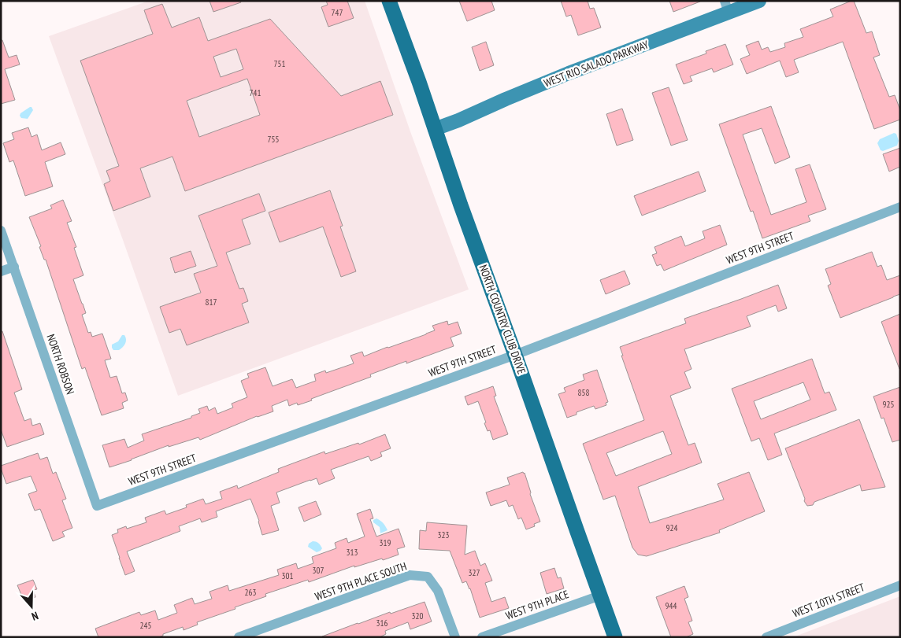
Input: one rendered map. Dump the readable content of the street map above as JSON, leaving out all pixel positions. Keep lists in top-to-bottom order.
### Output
{
  "streets": {
    "main road": ["WEST RIO SALADO PARKWAY", "NORTH COUNTRY CLUB DRIVE"],
    "street": [
      "WEST 9TH STREET",
      "NORTH ROBSON",
      "WEST 9TH PLACE SOUTH",
      "WEST 10TH STREET",
      "WEST 9TH PLACE"
    ]
  },
  "crossings": [
    ["WEST RIO SALADO PARKWAY", "NORTH COUNTRY CLUB DRIVE"],
    ["WEST 9TH STREET", "NORTH COUNTRY CLUB DRIVE"],
    ["WEST 9TH STREET", "NORTH ROBSON"],
    ["NORTH COUNTRY CLUB DRIVE", "WEST 9TH PLACE"]
  ],
  "house_numbers": [
    "747",
    "751",
    "741",
    "755",
    "817",
    "858",
    "925",
    "924",
    "323",
    "319",
    "313",
    "307",
    "327",
    "301",
    "263",
    "944",
    "320",
    "316",
    "245"
  ],
  "north": "bottom"
}
